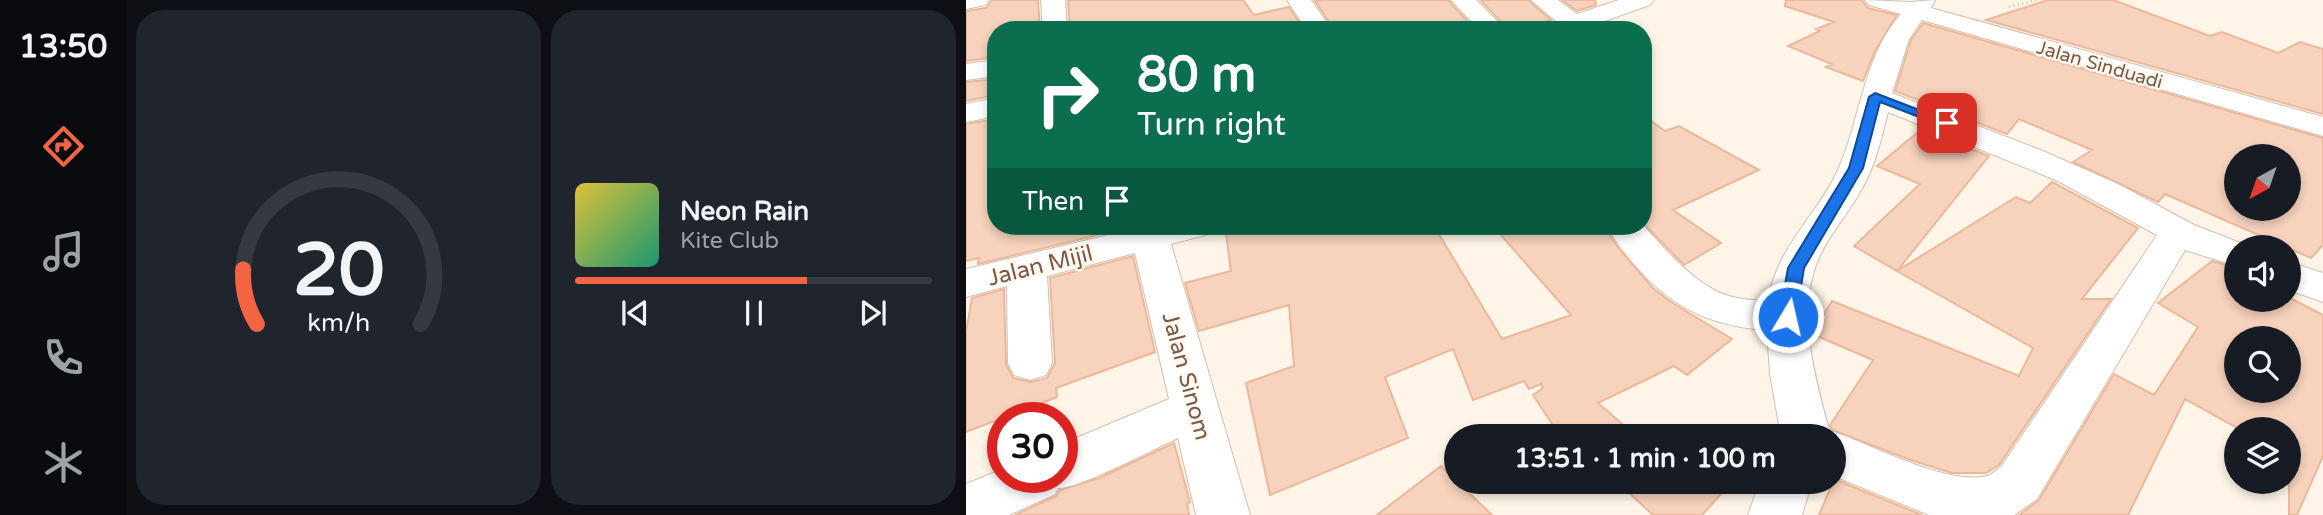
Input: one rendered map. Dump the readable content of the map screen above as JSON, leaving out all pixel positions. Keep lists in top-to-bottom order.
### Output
{
  "streets": {
    "street": ["Jalan Sinduadi", "Jalan Mijil", "Jalan Sinom"]
  },
  "north": "bottom left",
  "page": {
    "tabs": "13:50",
    "turn": ["80 m", "Turn right"],
    "then": "Then",
    "song": ["Neon Rain", "Kite Club"],
    "limit": "30",
    "trip": "13:51 · 1 min · 100 m",
    "gauge": ["20", "km/h"]
  }
}
